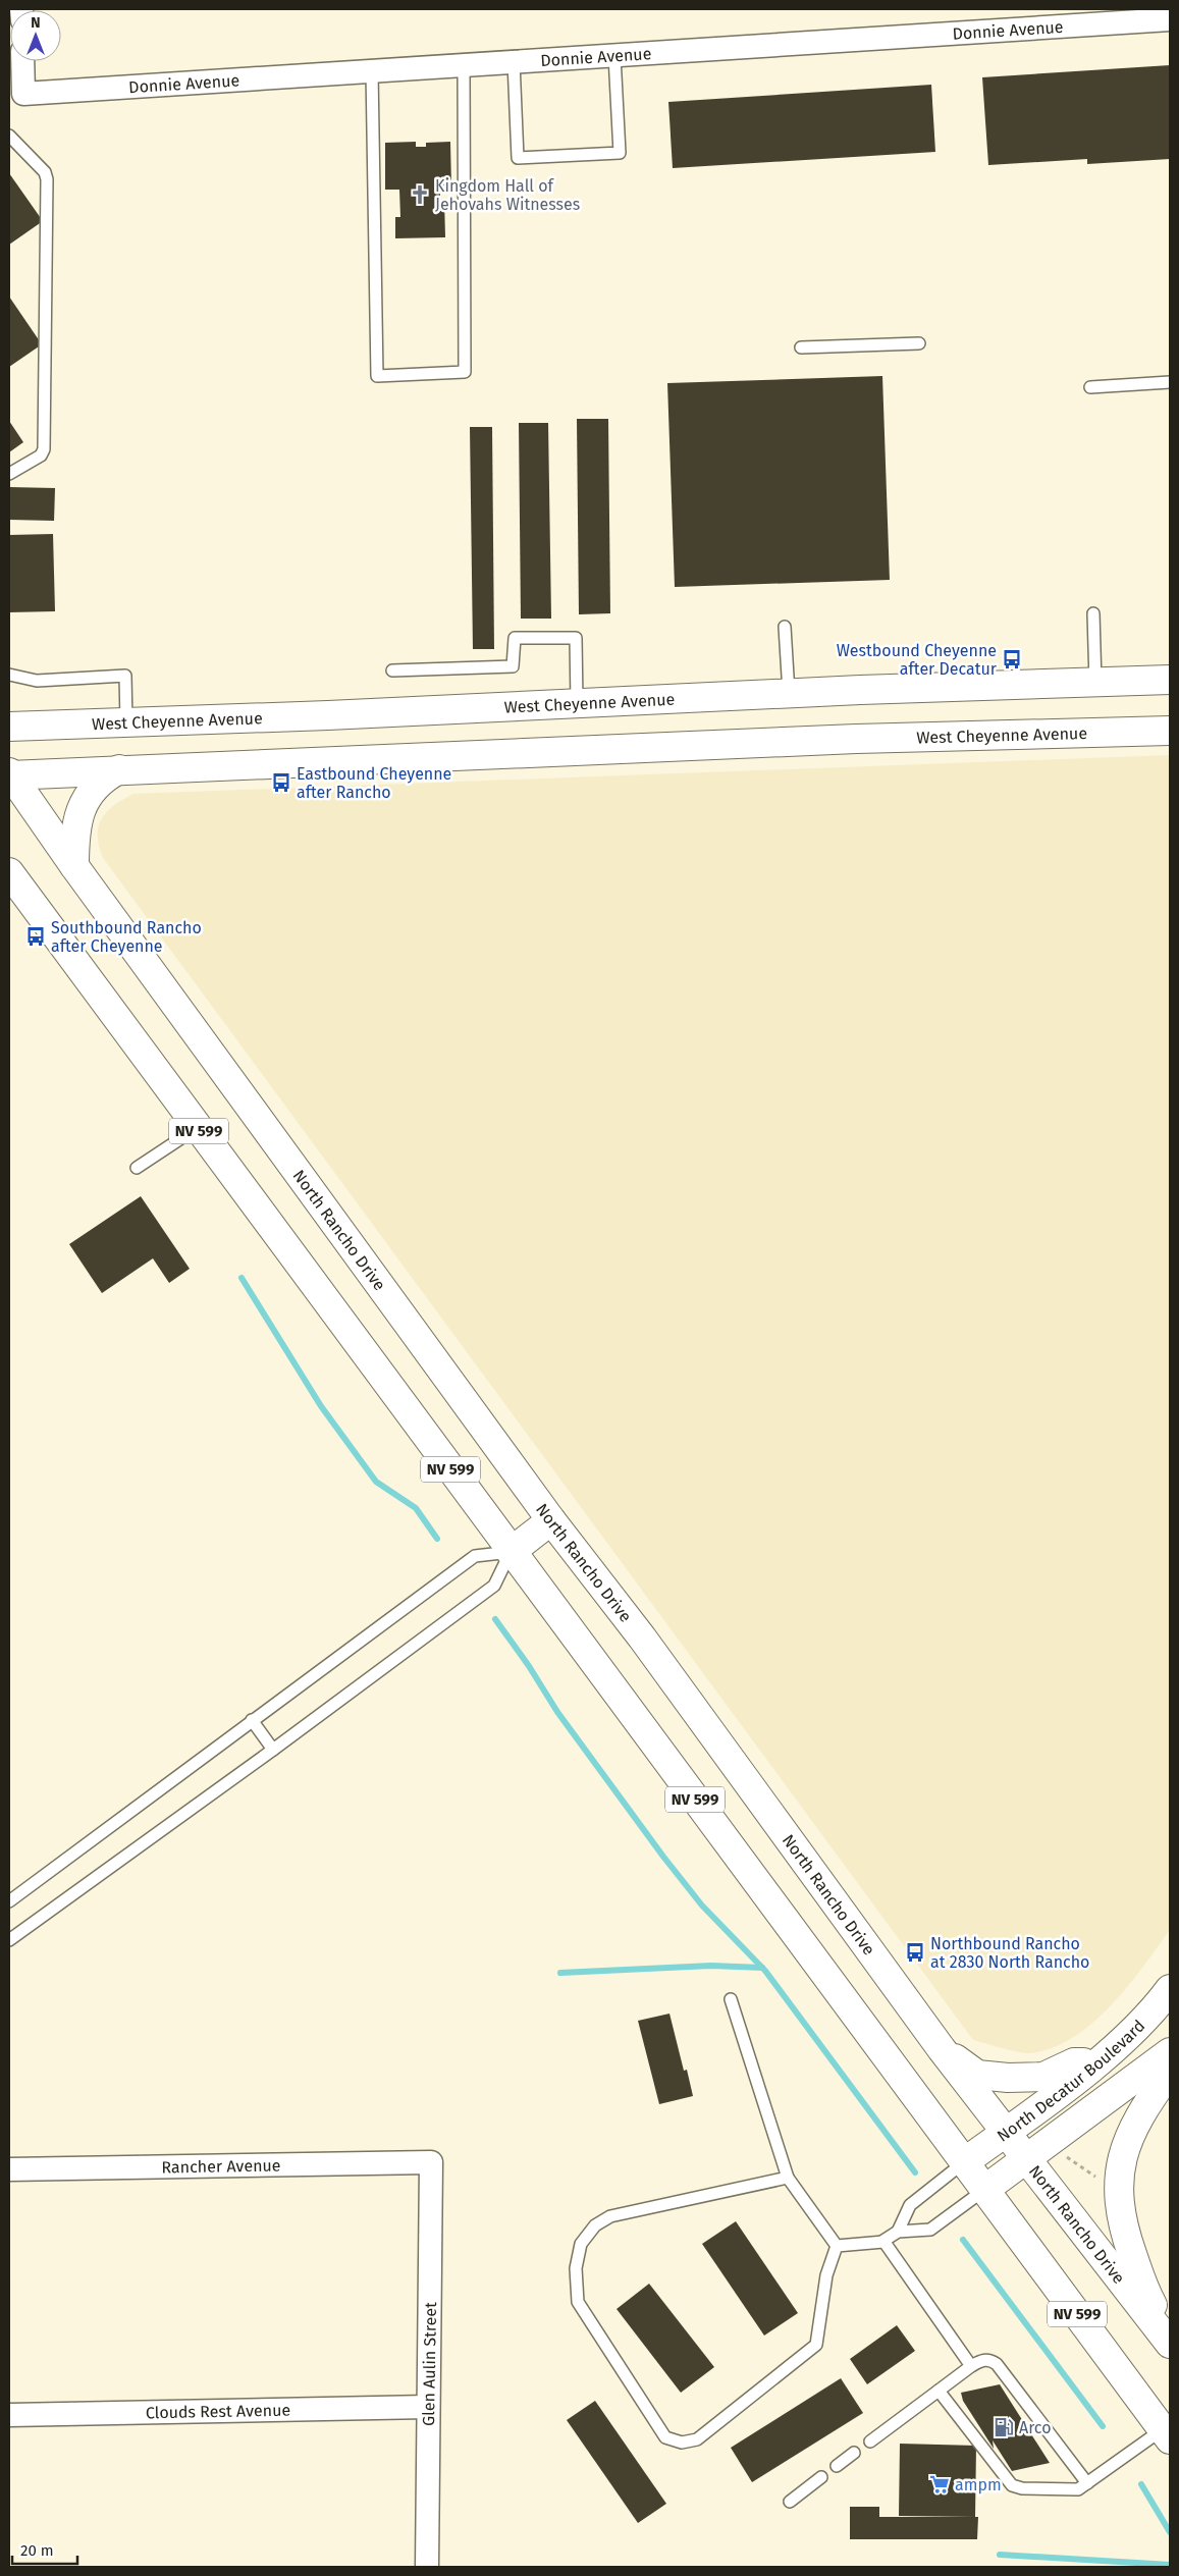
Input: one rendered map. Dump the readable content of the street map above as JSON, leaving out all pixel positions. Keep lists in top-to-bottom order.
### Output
{
  "streets": {
    "main road": [
      "West Cheyenne Avenue",
      "NV 599",
      "North Rancho Drive",
      "North Decatur Boulevard"
    ],
    "street": [
      "Donnie Avenue",
      "Rancher Avenue",
      "Glen Aulin Street",
      "Clouds Rest Avenue"
    ]
  },
  "crossings": [
    ["West Cheyenne Avenue", "North Rancho Drive"],
    ["NV 599", "North Decatur Boulevard"],
    ["North Rancho Drive", "North Decatur Boulevard"],
    ["Rancher Avenue", "Glen Aulin Street"],
    ["Glen Aulin Street", "Clouds Rest Avenue"]
  ],
  "places": {
    "church": ["Kingdom Hall of Jehovahs Witnesses"],
    "bus stop": [
      "Westbound Cheyenne after Decatur",
      "Eastbound Cheyenne after Rancho",
      "Southbound Rancho after Cheyenne",
      "Northbound Rancho at 2830 North Rancho"
    ],
    "fuel station": ["Arco"],
    "supermarket": ["ampm"]
  },
  "scale_bar": "20 m",
  "north": "top"
}
